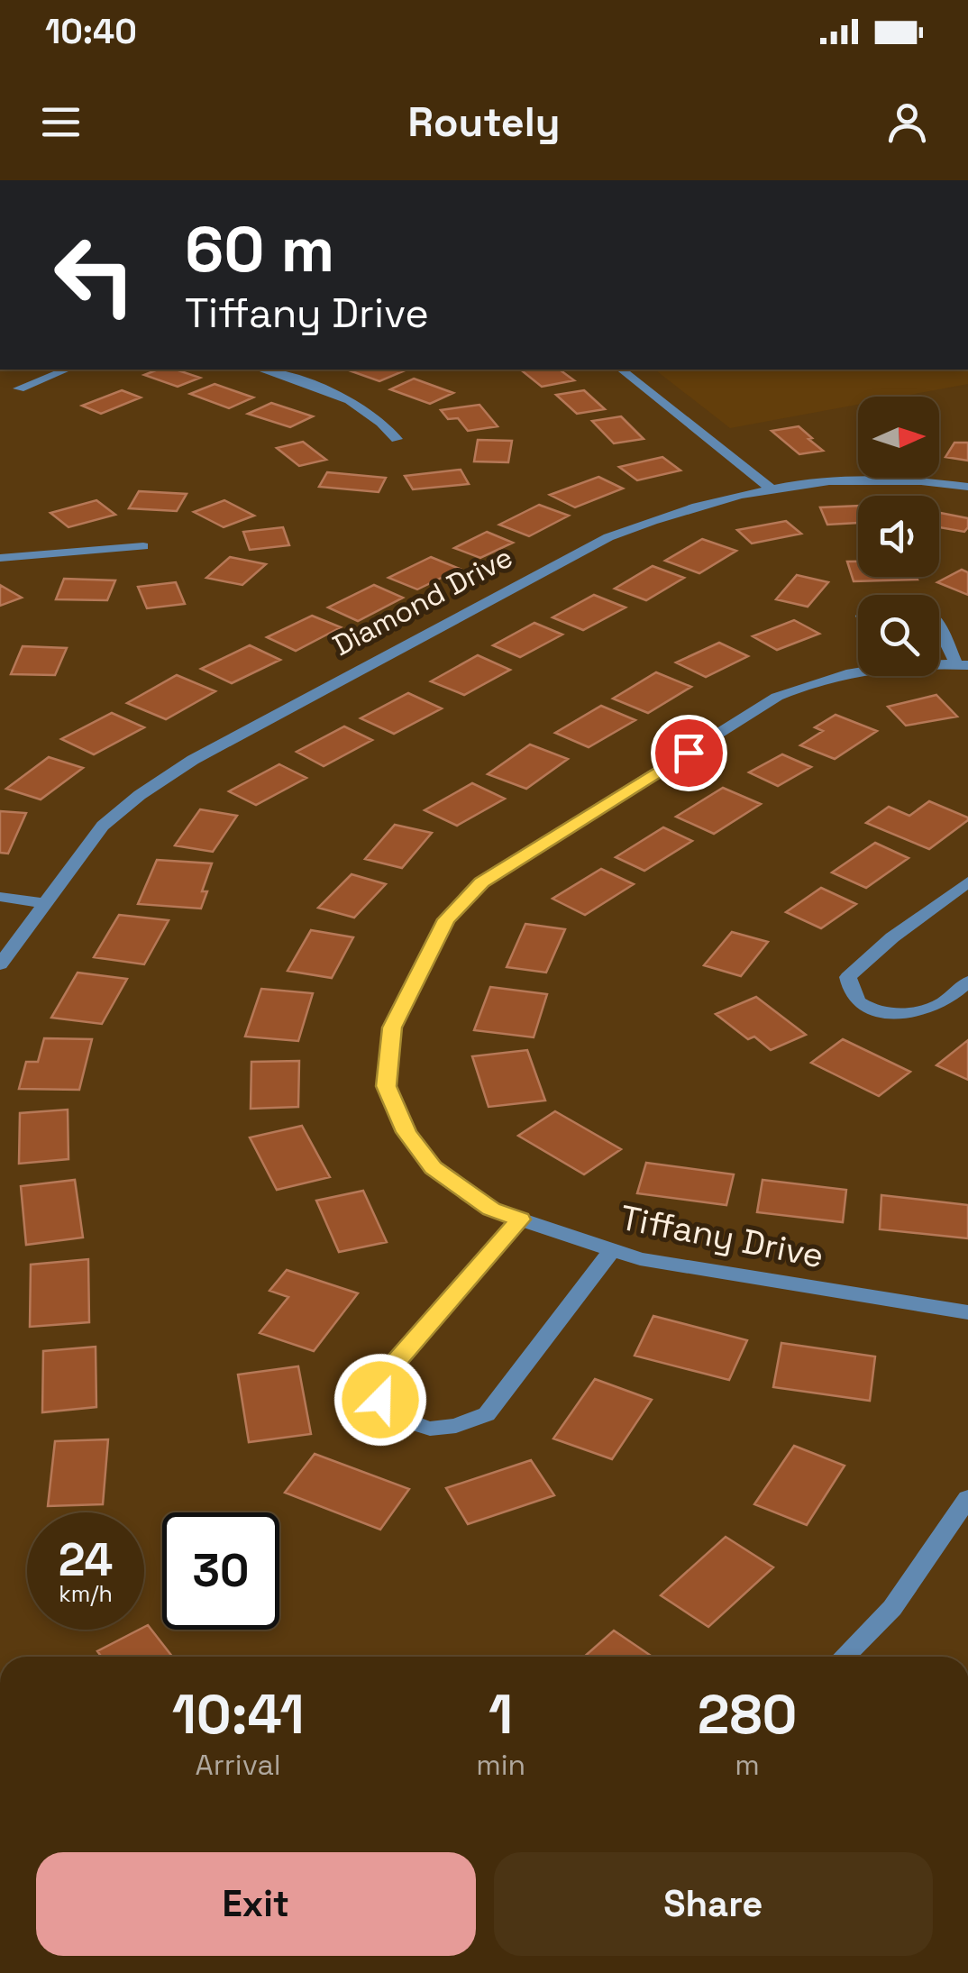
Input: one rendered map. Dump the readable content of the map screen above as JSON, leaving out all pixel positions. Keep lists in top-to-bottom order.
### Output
{
  "streets": {
    "street": ["Diamond Drive", "Tiffany Drive"]
  },
  "north": "right",
  "page": {
    "status": "10:40",
    "header": "Routely",
    "turn": ["60 m", "Tiffany Drive"],
    "speed": "24 km/h",
    "limit": "30",
    "eta": [
      "10:41",
      "Arrival",
      "1",
      "min",
      "280",
      "m"
    ],
    "buttons": ["Exit", "Share"]
  }
}
